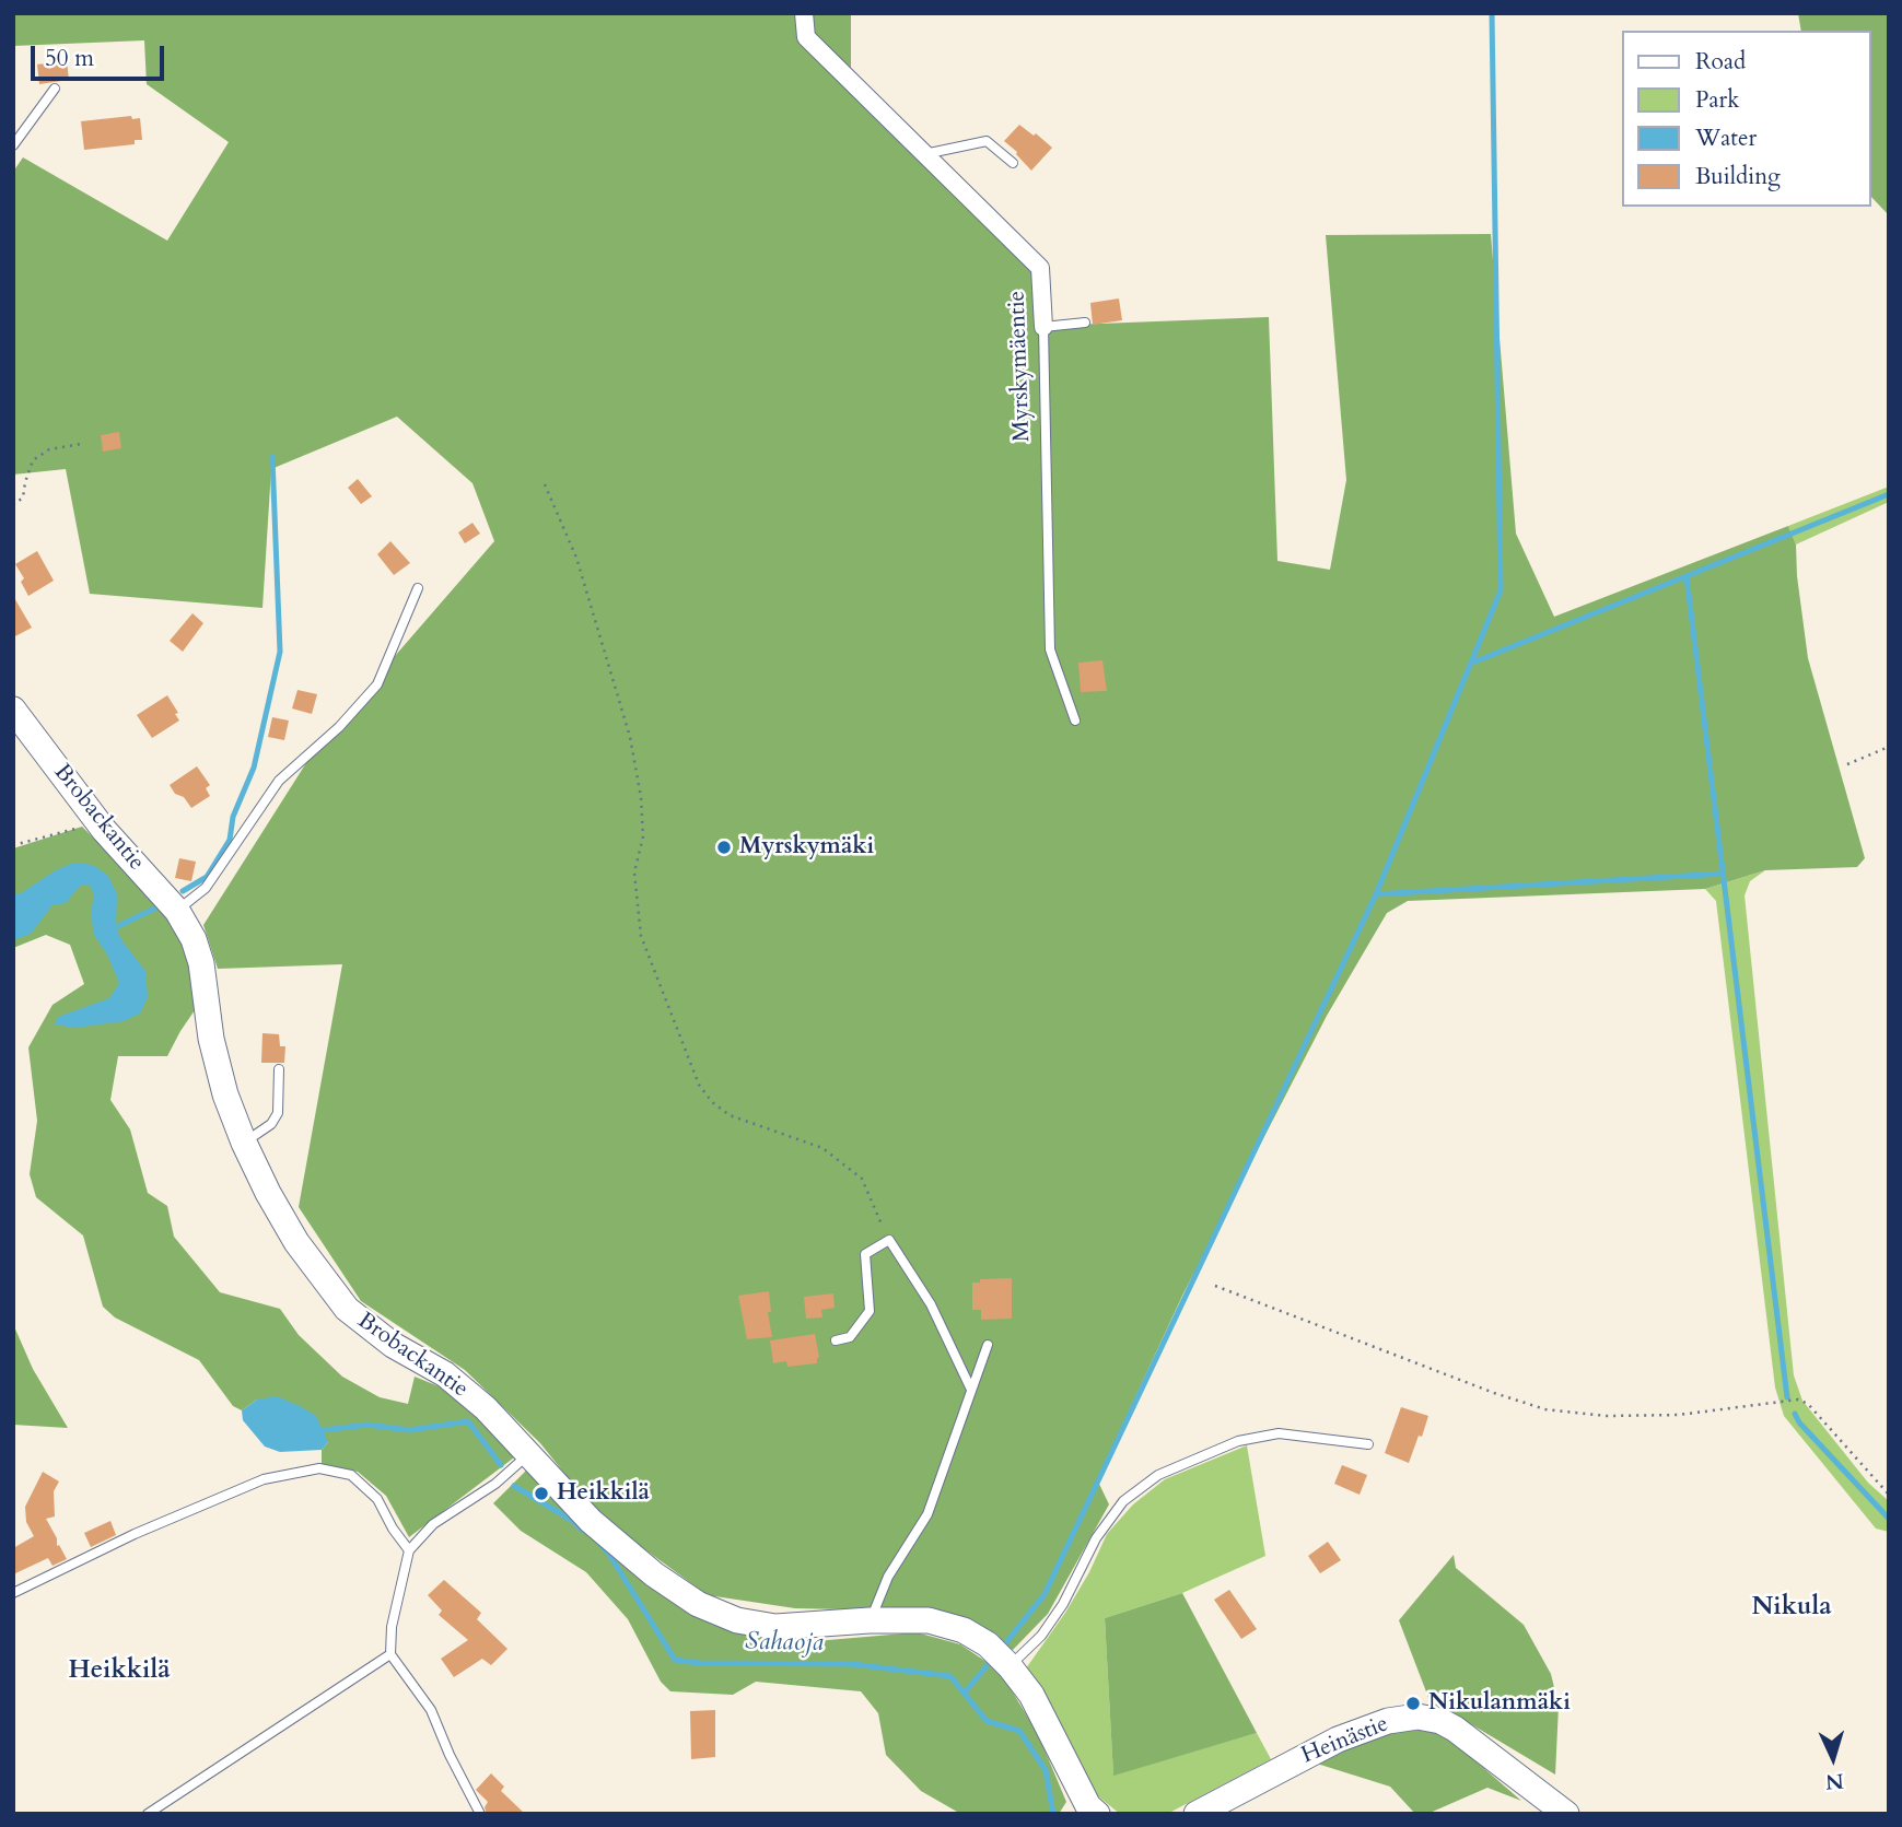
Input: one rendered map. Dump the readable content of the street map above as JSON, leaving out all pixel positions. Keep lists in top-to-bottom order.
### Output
{
  "streets": {
    "street": ["Myrskymäentie", "Brobackantie", "Heinästie"]
  },
  "districts": ["Nikula", "Heikkilä"],
  "water": ["Sahaoja"],
  "places": ["Myrskymäki", "Heikkilä", "Nikulanmäki"],
  "legend": [
    "Road",
    "Park",
    "Water",
    "Building"
  ],
  "scale_bar": "50 m",
  "north": "bottom"
}
